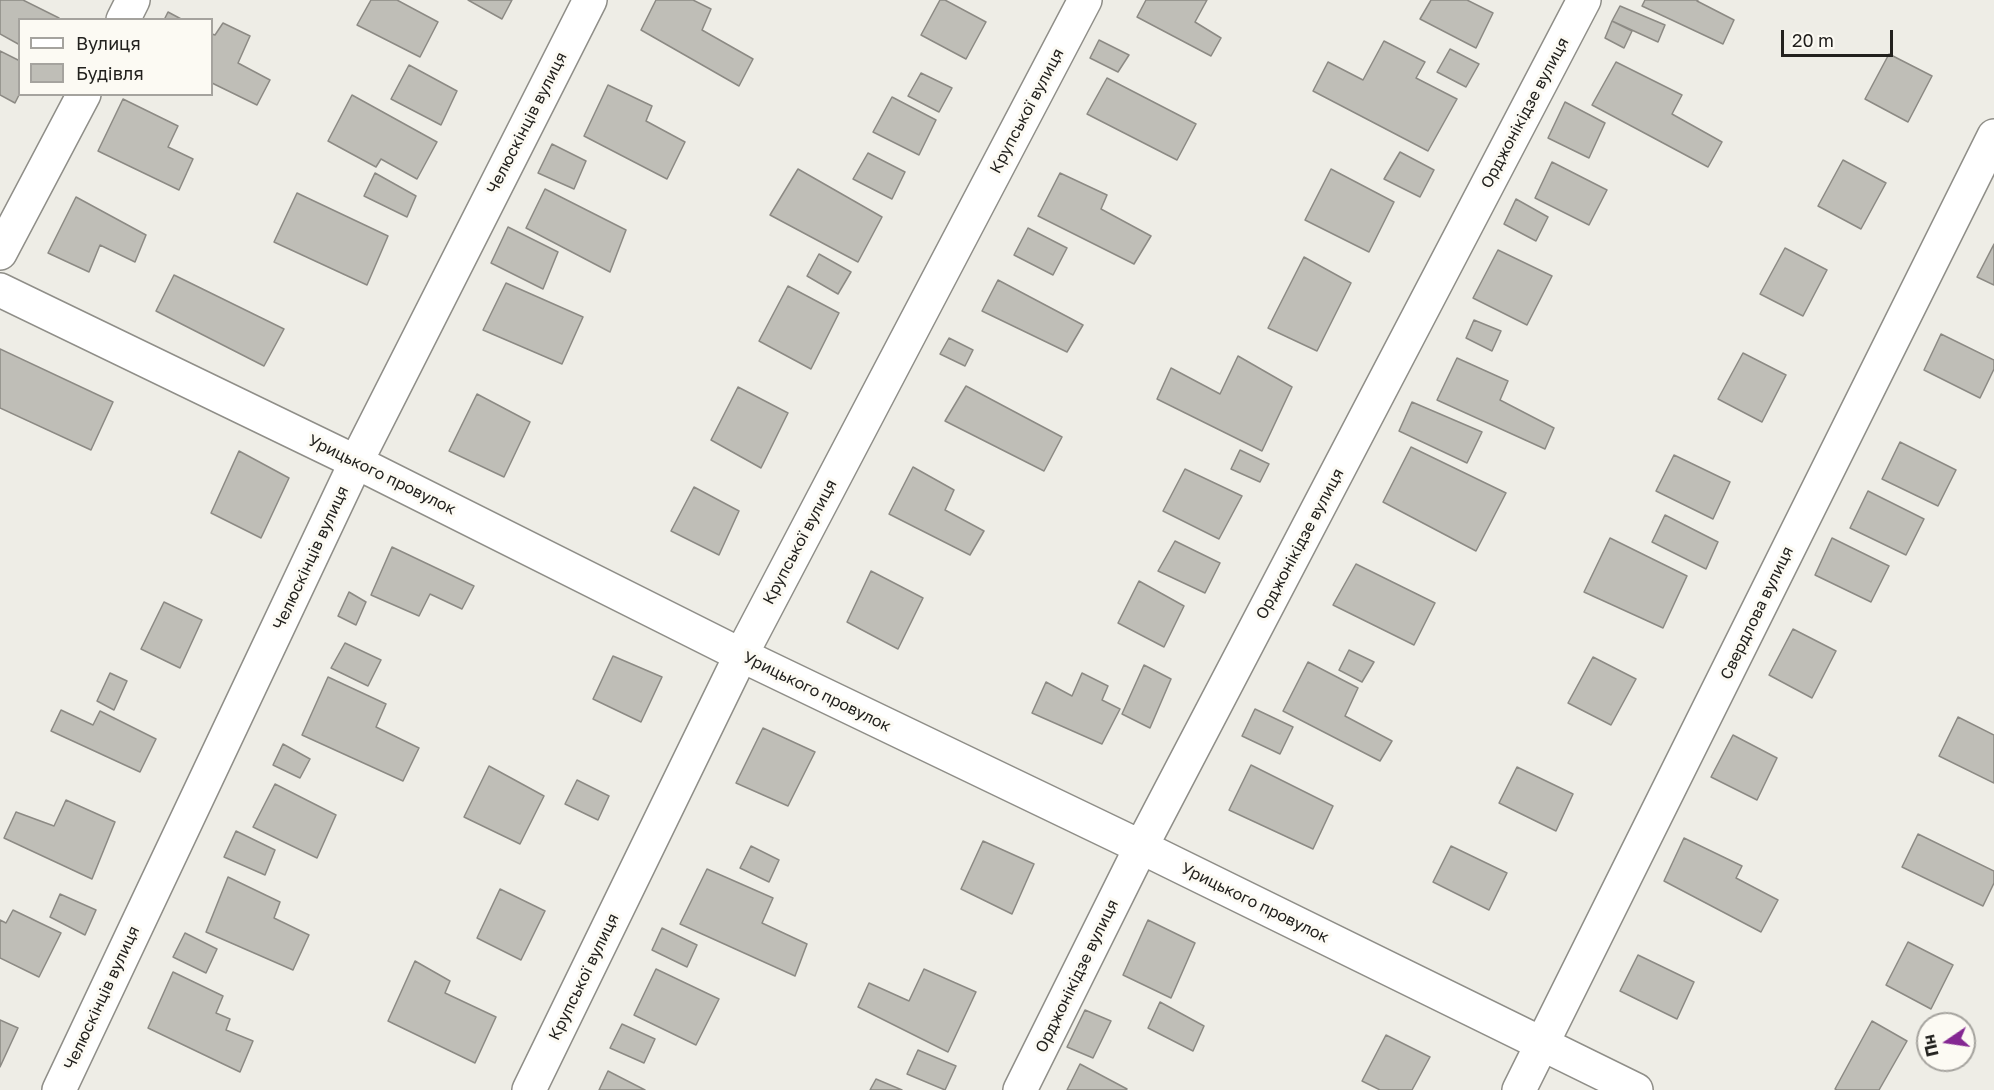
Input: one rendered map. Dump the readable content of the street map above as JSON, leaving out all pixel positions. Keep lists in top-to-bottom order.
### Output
{
  "streets": {
    "street": [
      "Крупської вулиця",
      "Орджонікідзе вулиця",
      "Челюскінців вулиця",
      "Урицького провулок",
      "Свердлова вулиця"
    ]
  },
  "crossings": [
    ["Крупської вулиця", "Урицького провулок"],
    ["Орджонікідзе вулиця", "Урицького провулок"],
    ["Челюскінців вулиця", "Урицького провулок"],
    ["Урицького провулок", "Свердлова вулиця"]
  ],
  "legend": ["Вулиця", "Будівля"],
  "scale_bar": "20 m",
  "north": "left"
}
